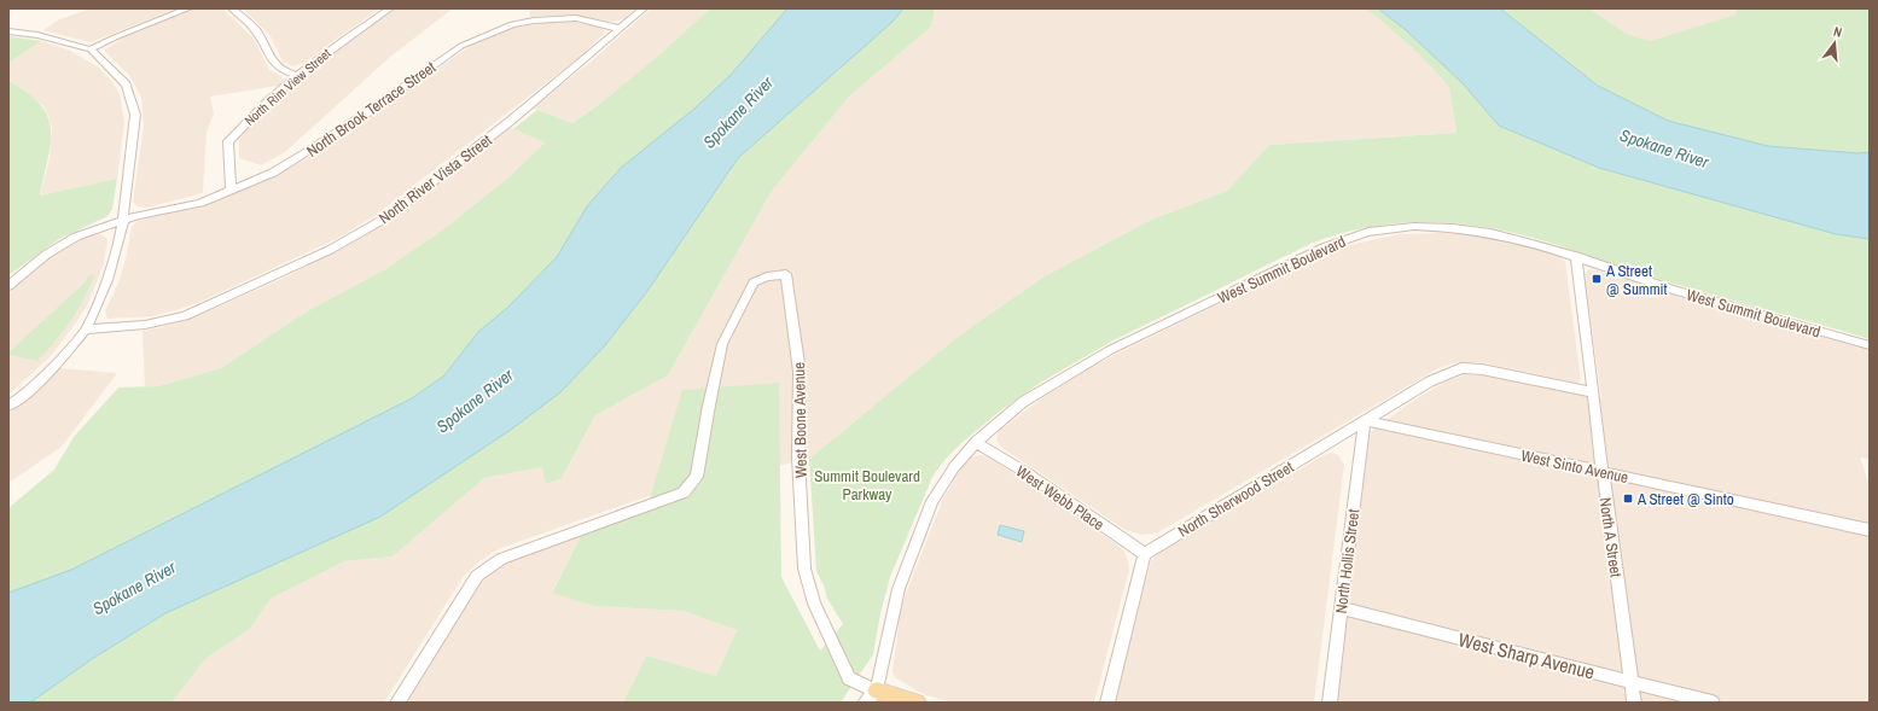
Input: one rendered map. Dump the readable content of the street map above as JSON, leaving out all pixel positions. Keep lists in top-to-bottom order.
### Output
{
  "streets": {
    "main road": ["West Boone Avenue"],
    "street": [
      "North Rim View Street",
      "North Brook Terrace Street",
      "North River Vista Street",
      "West Summit Boulevard",
      "West Sinto Avenue",
      "West Webb Place",
      "North Sherwood Street",
      "North A Street",
      "North Hollis Street",
      "West Sharp Avenue"
    ]
  },
  "crossings": [
    ["North Rim View Street", "North Brook Terrace Street"],
    ["North Brook Terrace Street", "North River Vista Street"],
    ["West Summit Boulevard", "West Boone Avenue"],
    ["West Summit Boulevard", "West Webb Place"],
    ["West Summit Boulevard", "North A Street"],
    ["West Sinto Avenue", "North Sherwood Street"],
    ["West Sinto Avenue", "North A Street"],
    ["West Sinto Avenue", "North Hollis Street"],
    ["West Webb Place", "North Sherwood Street"],
    ["North Sherwood Street", "North A Street"],
    ["North Sherwood Street", "North Hollis Street"],
    ["North A Street", "West Sharp Avenue"],
    ["North Hollis Street", "West Sharp Avenue"]
  ],
  "water": ["Spokane River"],
  "parks": ["Summit Boulevard Parkway"],
  "places": {
    "transit": ["A Street @ Summit", "A Street @ Sinto"]
  },
  "north": "top"
}
